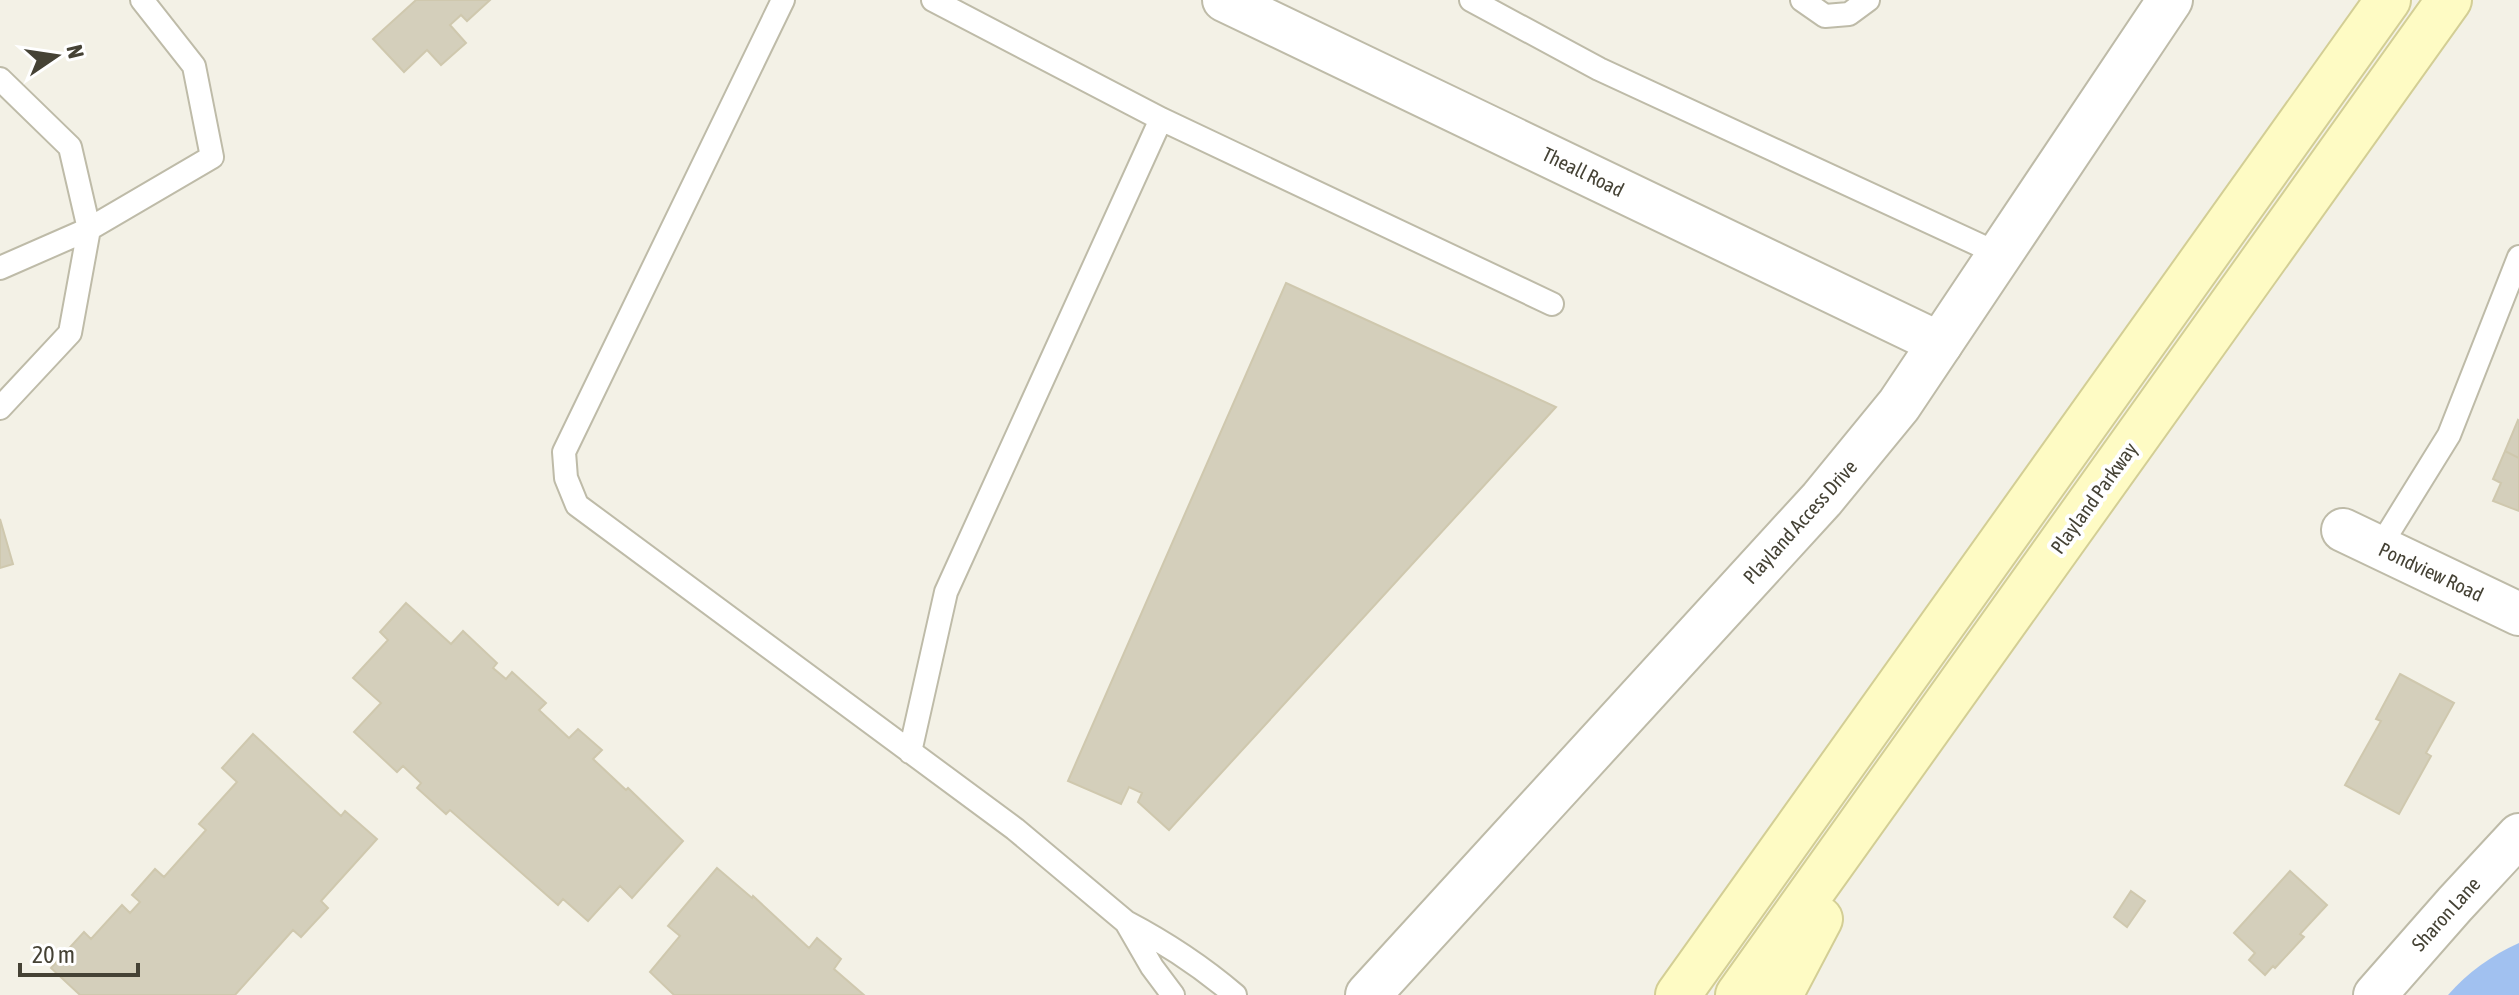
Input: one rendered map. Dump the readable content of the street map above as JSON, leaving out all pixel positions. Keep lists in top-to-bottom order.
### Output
{
  "streets": {
    "main road": ["Playland Parkway"],
    "street": [
      "Theall Road",
      "Playland Access Drive",
      "Pondview Road",
      "Sharon Lane"
    ]
  },
  "crossings": [
    ["Theall Road", "Playland Access Drive"]
  ],
  "scale_bar": "20 m",
  "north": "right"
}
